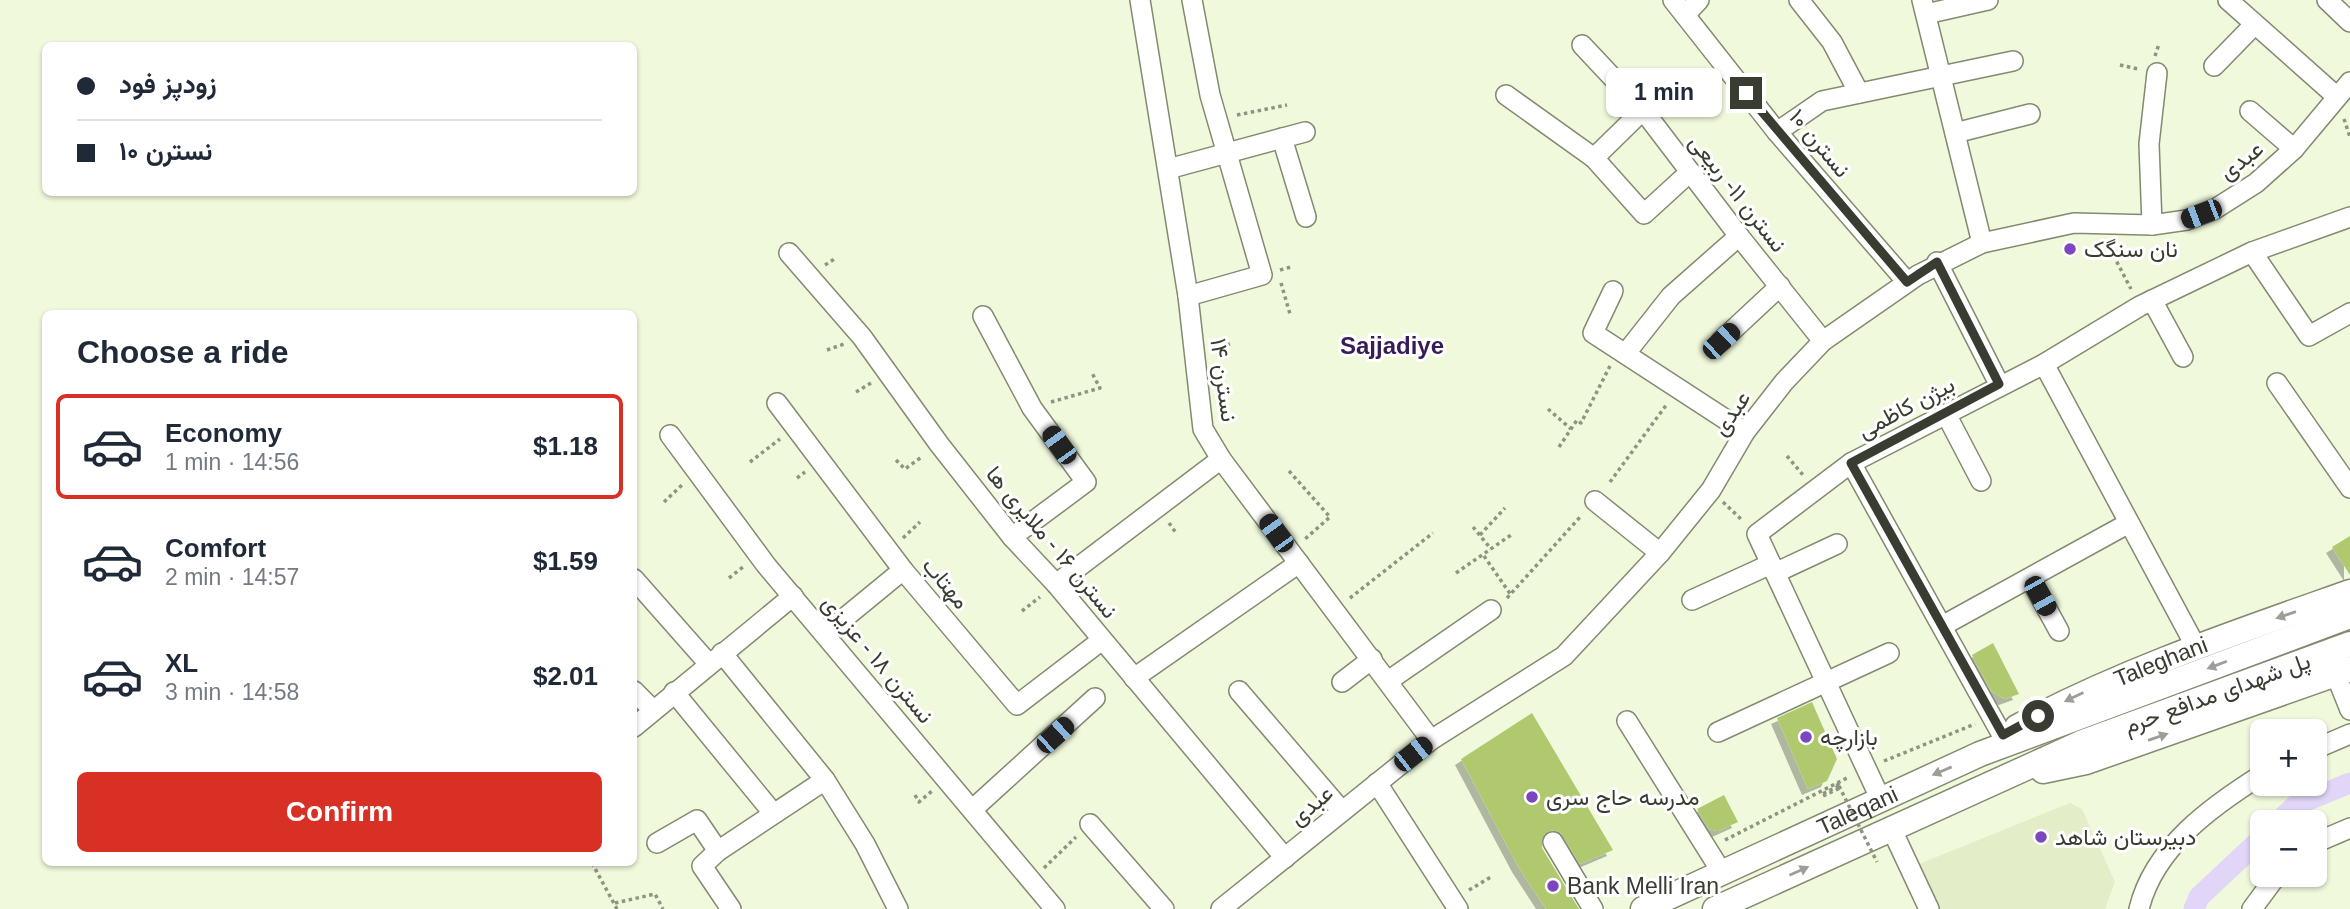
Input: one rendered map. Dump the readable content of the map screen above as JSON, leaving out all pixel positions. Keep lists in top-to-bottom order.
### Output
{
  "streets": {
    "main road": ["Taleghani", "پل شهدای مدافع حرم", "Taleqani"],
    "street": [
      "نسترن ۱۰",
      "عبدی",
      "نسترن ۱۱- ربیعی",
      "نسترن ۱۴",
      "بیژن کاظمی",
      "نسترن ۱۶ - ملایری ها",
      "مهتاب",
      "نسترن ۱۸ - عزیزی"
    ]
  },
  "crossings": [
    ["نسترن ۱۰", "عبدی"],
    ["عبدی", "نسترن ۱۱- ربیعی"],
    ["عبدی", "نسترن ۱۴"],
    ["عبدی", "نسترن ۱۶ - ملایری ها"],
    ["نسترن ۱۶ - ملایری ها", "مهتاب"],
    ["Taleghani", "Taleqani"],
    ["پل شهدای مدافع حرم", "Taleqani"]
  ],
  "districts": ["Sajjadiye"],
  "places": [
    "نان سنگک",
    "بازارچه",
    "مدرسه حاج سری",
    "دبیرستان شاهد",
    "Bank Melli Iran"
  ],
  "page": {
    "banner": ["زودپز فود", "نسترن ۱۰"],
    "bubble": "1 min",
    "heading": "Choose a ride",
    "list": [
      {
        "name": "Economy",
        "note": "1 min · 14:56",
        "value": "$1.18"
      },
      {
        "name": "Comfort",
        "note": "2 min · 14:57",
        "value": "$1.59"
      },
      {
        "name": "XL",
        "note": "3 min · 14:58",
        "value": "$2.01"
      }
    ],
    "map_buttons": ["+", "−"],
    "buttons": "Confirm"
  }
}
